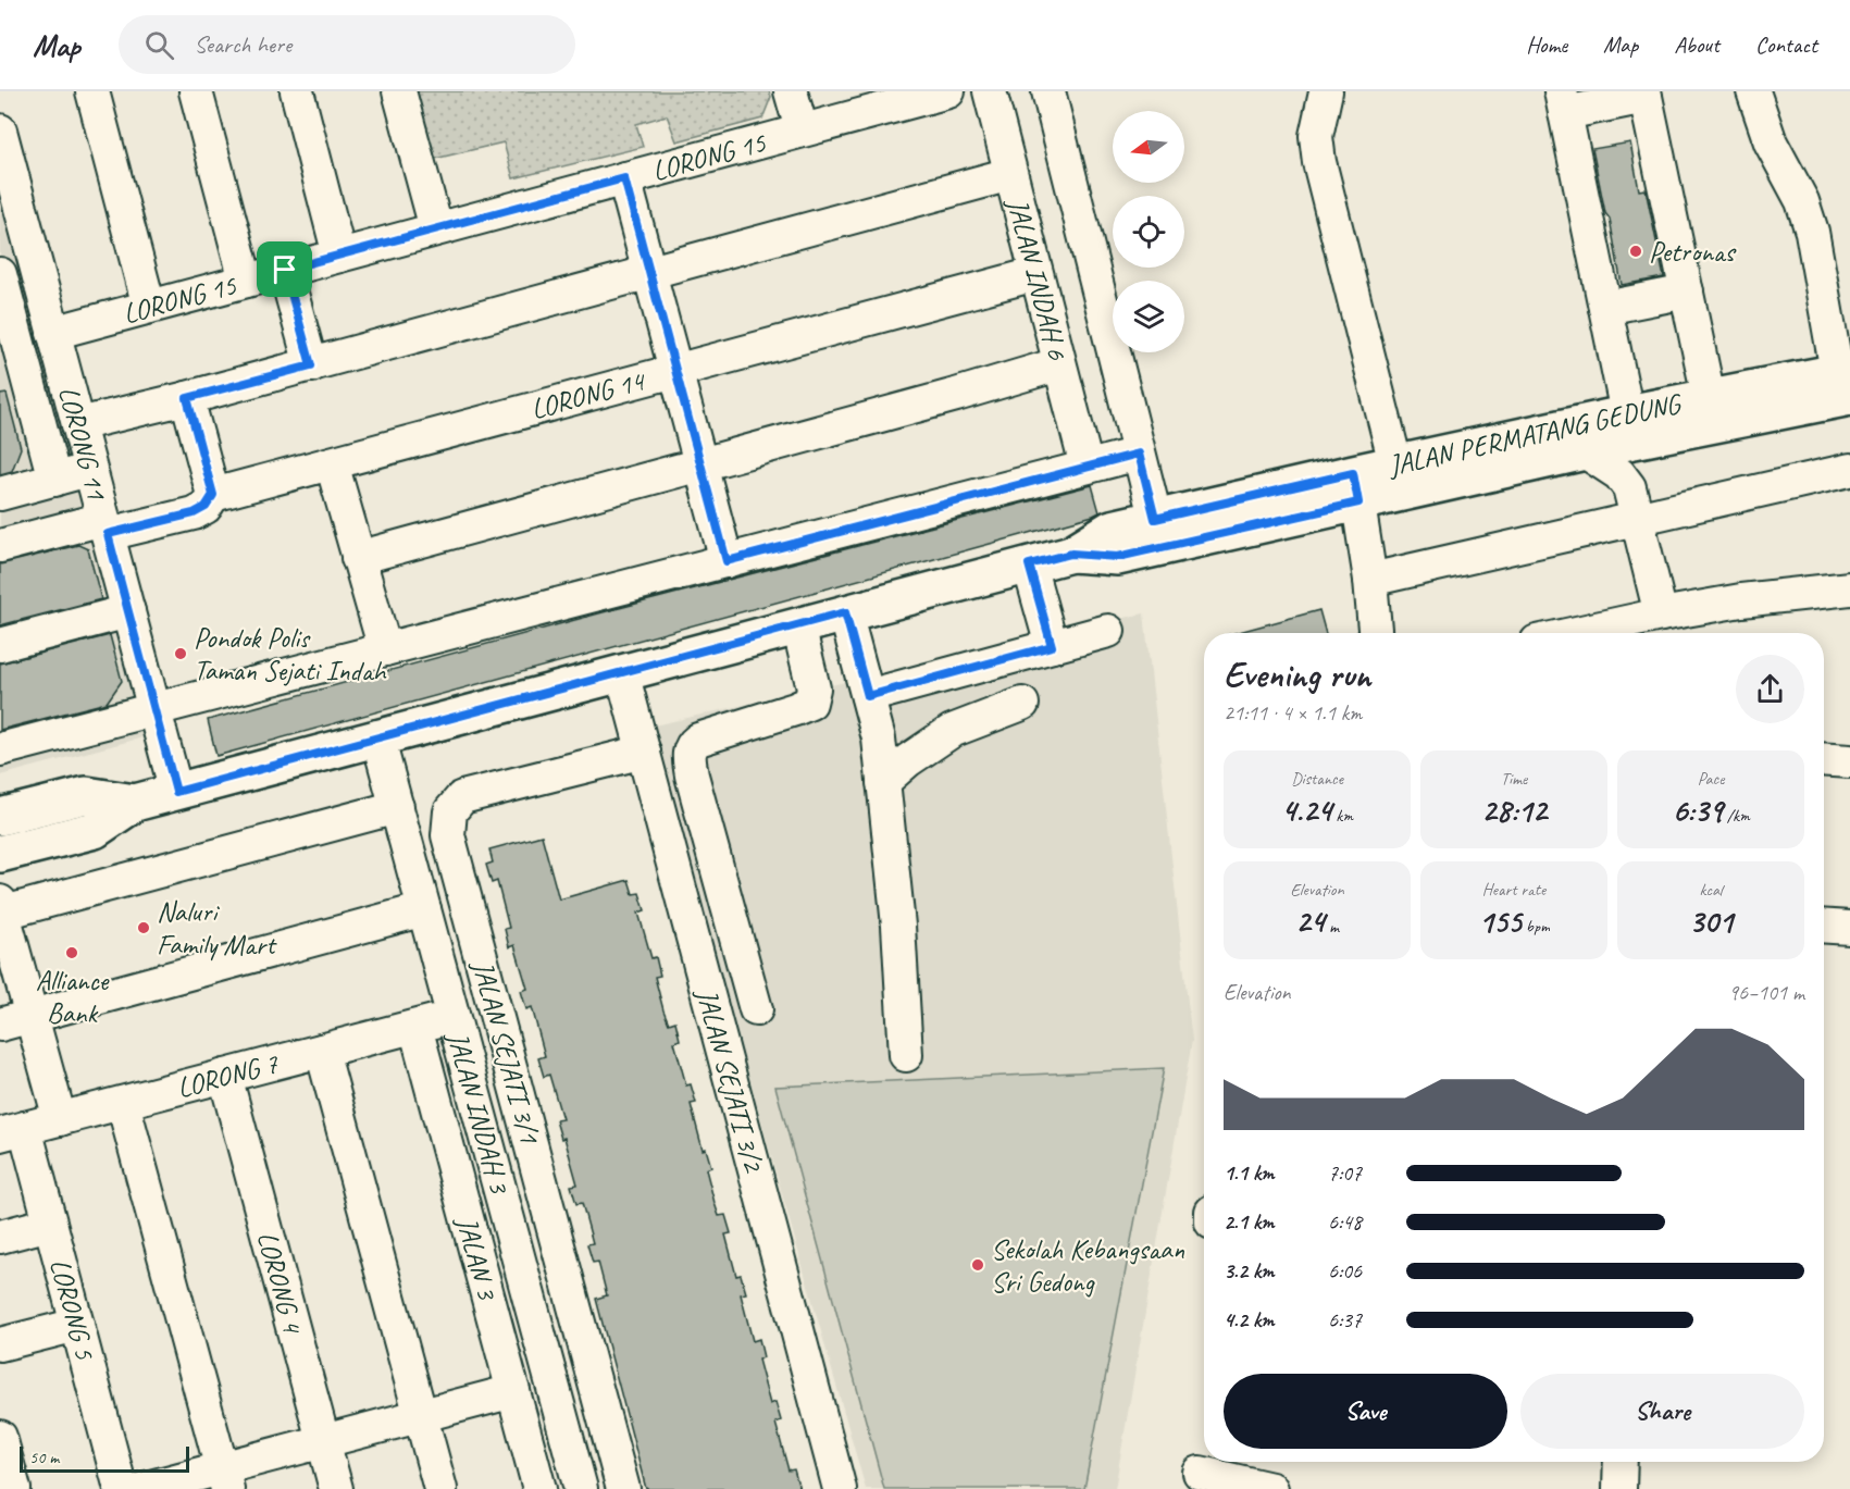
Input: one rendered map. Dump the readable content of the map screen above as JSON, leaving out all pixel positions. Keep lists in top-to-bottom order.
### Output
{
  "streets": {
    "main road": ["JALAN PERMATANG GEDUNG"],
    "street": [
      "LORONG 15",
      "JALAN INDAH 6",
      "LORONG 14",
      "LORONG 11",
      "JALAN SEJATI 3/1",
      "LORONG 7",
      "JALAN SEJATI 3/2",
      "JALAN INDAH 3",
      "JALAN 3",
      "LORONG 4",
      "LORONG 5"
    ]
  },
  "crossings": [
    ["LORONG 15", "LORONG 11"],
    ["JALAN INDAH 6", "LORONG 14"],
    ["JALAN PERMATANG GEDUNG", "LORONG 11"],
    ["JALAN PERMATANG GEDUNG", "JALAN SEJATI 3/2"],
    ["JALAN PERMATANG GEDUNG", "JALAN INDAH 3"],
    ["JALAN SEJATI 3/1", "JALAN SEJATI 3/2"],
    ["LORONG 7", "JALAN INDAH 3"],
    ["LORONG 7", "JALAN 3"],
    ["LORONG 7", "LORONG 4"],
    ["LORONG 7", "LORONG 5"]
  ],
  "places": [
    "Petronas",
    "Pondok Polis Taman Sejati Indah",
    "Naluri Family Mart",
    "Alliance Bank",
    "Sekolah Kebangsaan Sri Gedong"
  ],
  "scale_bar": "50 m",
  "north": "left",
  "page": {
    "header": "Map",
    "search": "Search here",
    "nav": [
      "Home",
      "Map",
      "About",
      "Contact"
    ],
    "heading": ["Evening run", "21:11 · 4 × 1.1 km"],
    "stats": [
      ["Distance", "4.24 km"],
      ["Time", "28:12"],
      ["Pace", "6:39 /km"],
      ["Elevation", "24 m"],
      ["Heart rate", "155 bpm"],
      ["kcal", "301"]
    ],
    "chart": ["Elevation", "96–101 m"],
    "list": [
      {
        "name": "1.1 km",
        "note": "7:07"
      },
      {
        "name": "2.1 km",
        "note": "6:48"
      },
      {
        "name": "3.2 km",
        "note": "6:06"
      },
      {
        "name": "4.2 km",
        "note": "6:37"
      }
    ],
    "buttons": ["Save", "Share"],
    "scale": "50 m"
  }
}
